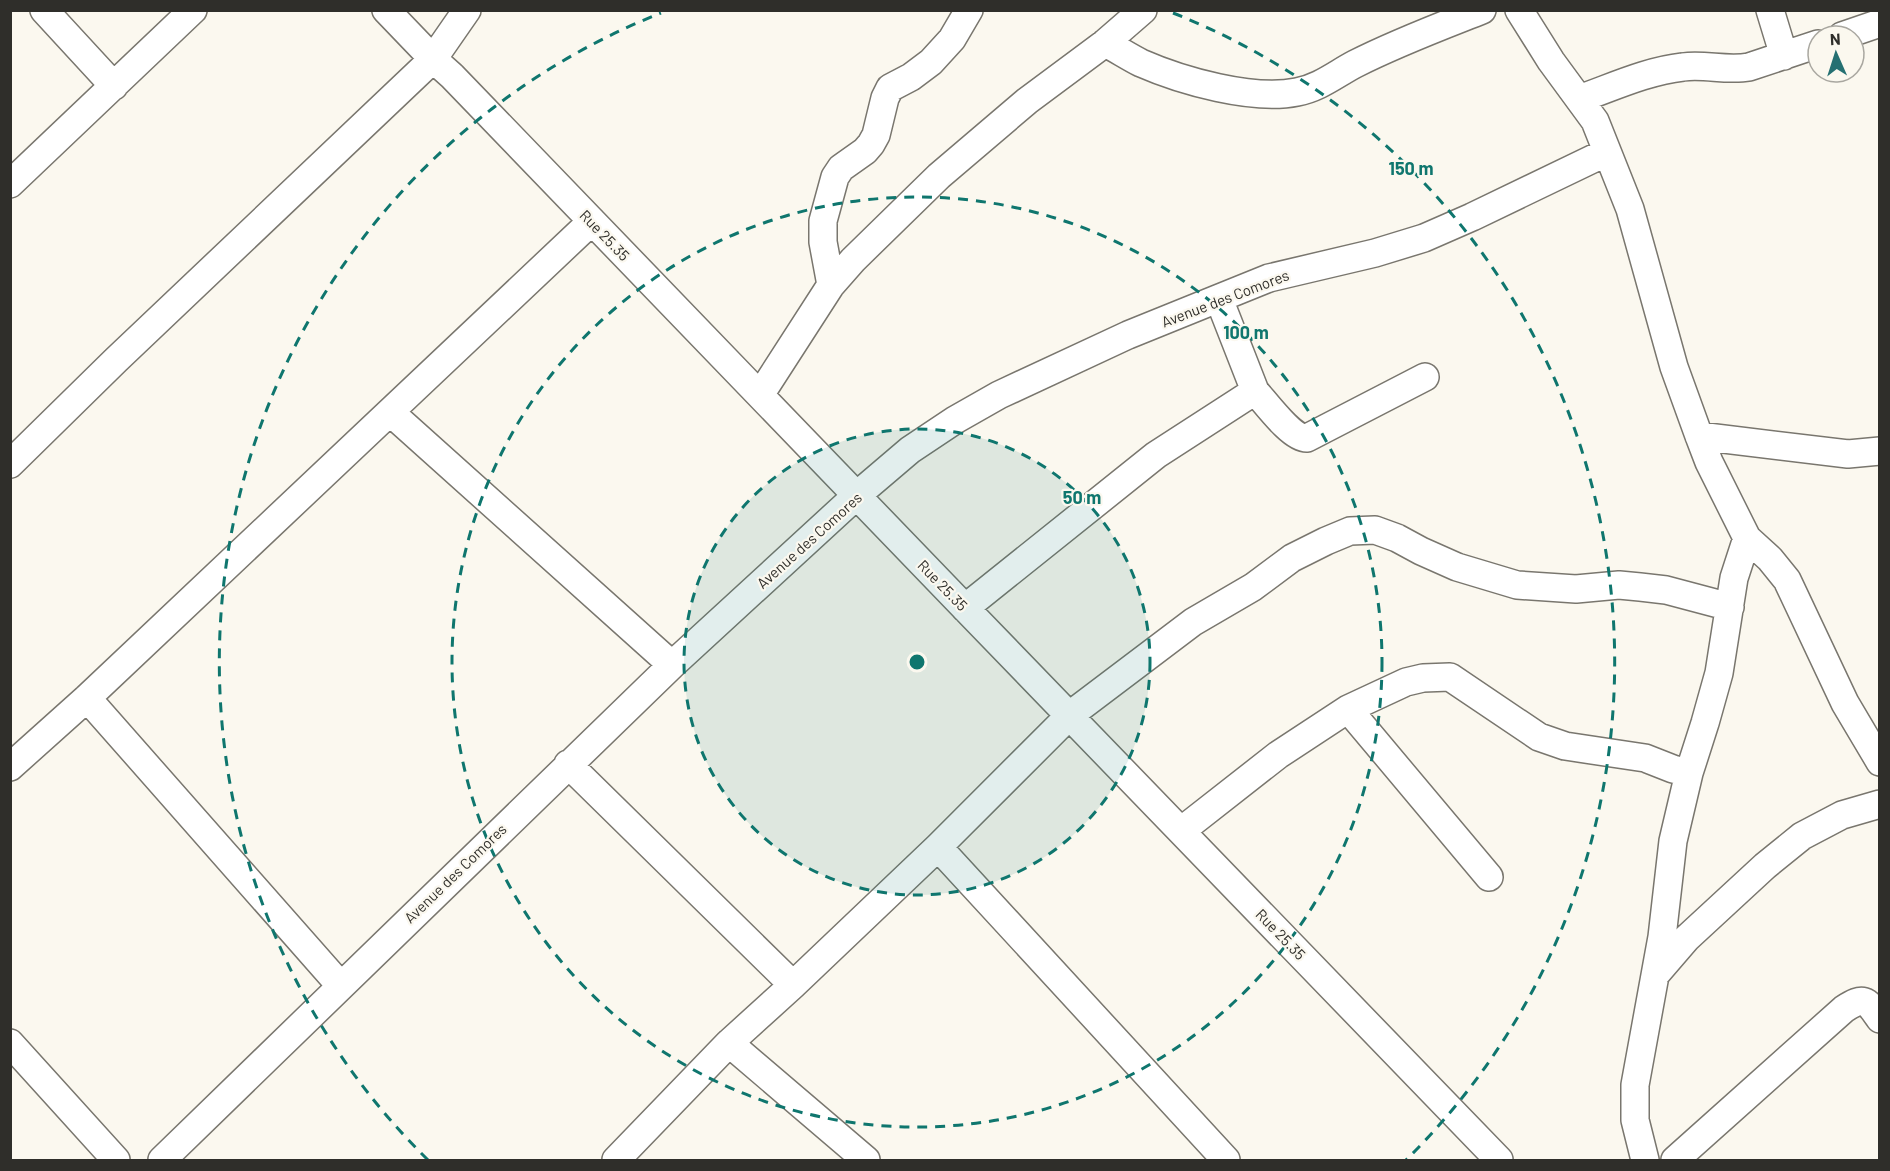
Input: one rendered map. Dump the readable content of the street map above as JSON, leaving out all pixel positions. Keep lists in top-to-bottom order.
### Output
{
  "streets": {
    "street": ["Rue 25.35", "Avenue des Comores"]
  },
  "crossings": [
    ["Rue 25.35", "Avenue des Comores"]
  ],
  "north": "top",
  "rings": ["150 m", "100 m", "50 m"]
}
